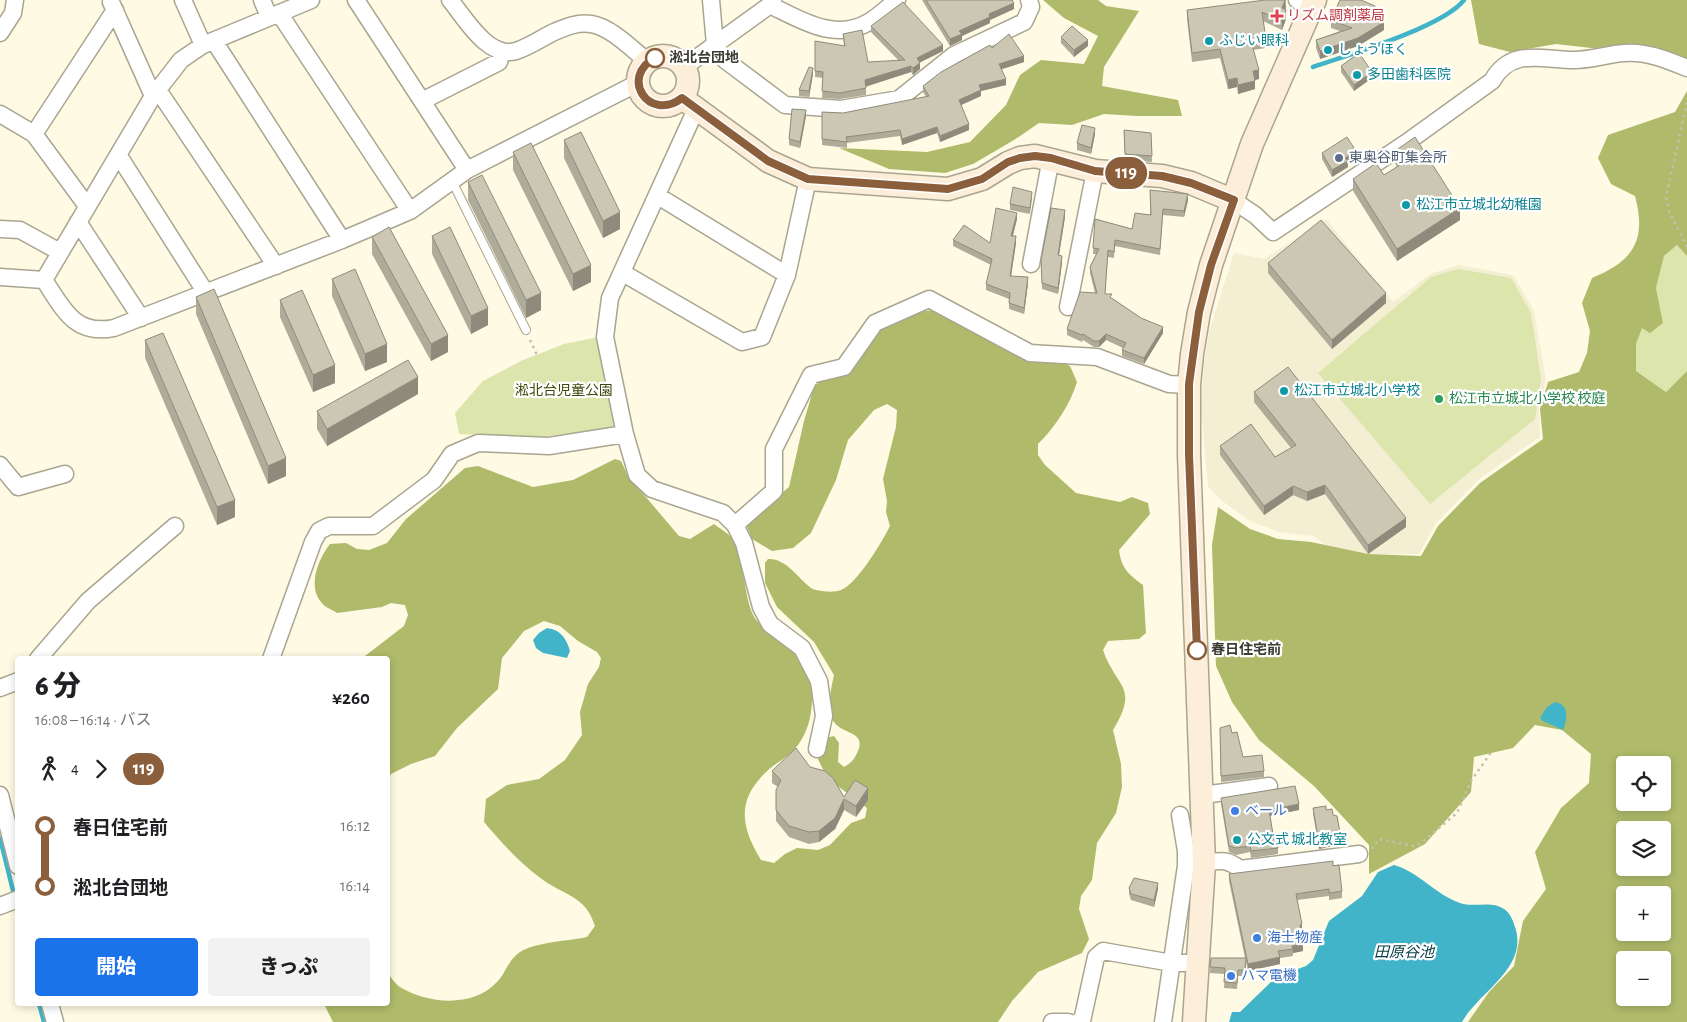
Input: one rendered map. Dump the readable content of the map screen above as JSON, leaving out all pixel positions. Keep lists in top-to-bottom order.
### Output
{
  "water": ["田原谷池"],
  "parks": ["淞北台児童公園"],
  "places": {
    "health": ["リズム調剤薬局"],
    "other": [
      "ふじい眼科",
      "しょうほく",
      "淞北台団地",
      "多田歯科医院",
      "東奥谷町集会所",
      "松江市立城北幼稚園",
      "松江市立城北小学校",
      "松江市立城北小学校 校庭",
      "春日住宅前",
      "ベール",
      "公文式 城北教室",
      "海士物産",
      "ハマ電機"
    ]
  },
  "lines": ["bus line 119"],
  "page": {
    "on_map": "119",
    "heading": ["6 分", "16:08 – 16:14 · バス", "¥260"],
    "legs": ["4", "119"],
    "map_buttons": ["+", "−"],
    "list": [
      {
        "name": "春日住宅前",
        "value": "16:12"
      },
      {
        "name": "淞北台団地",
        "value": "16:14"
      }
    ],
    "buttons": ["開始", "きっぷ"]
  }
}
